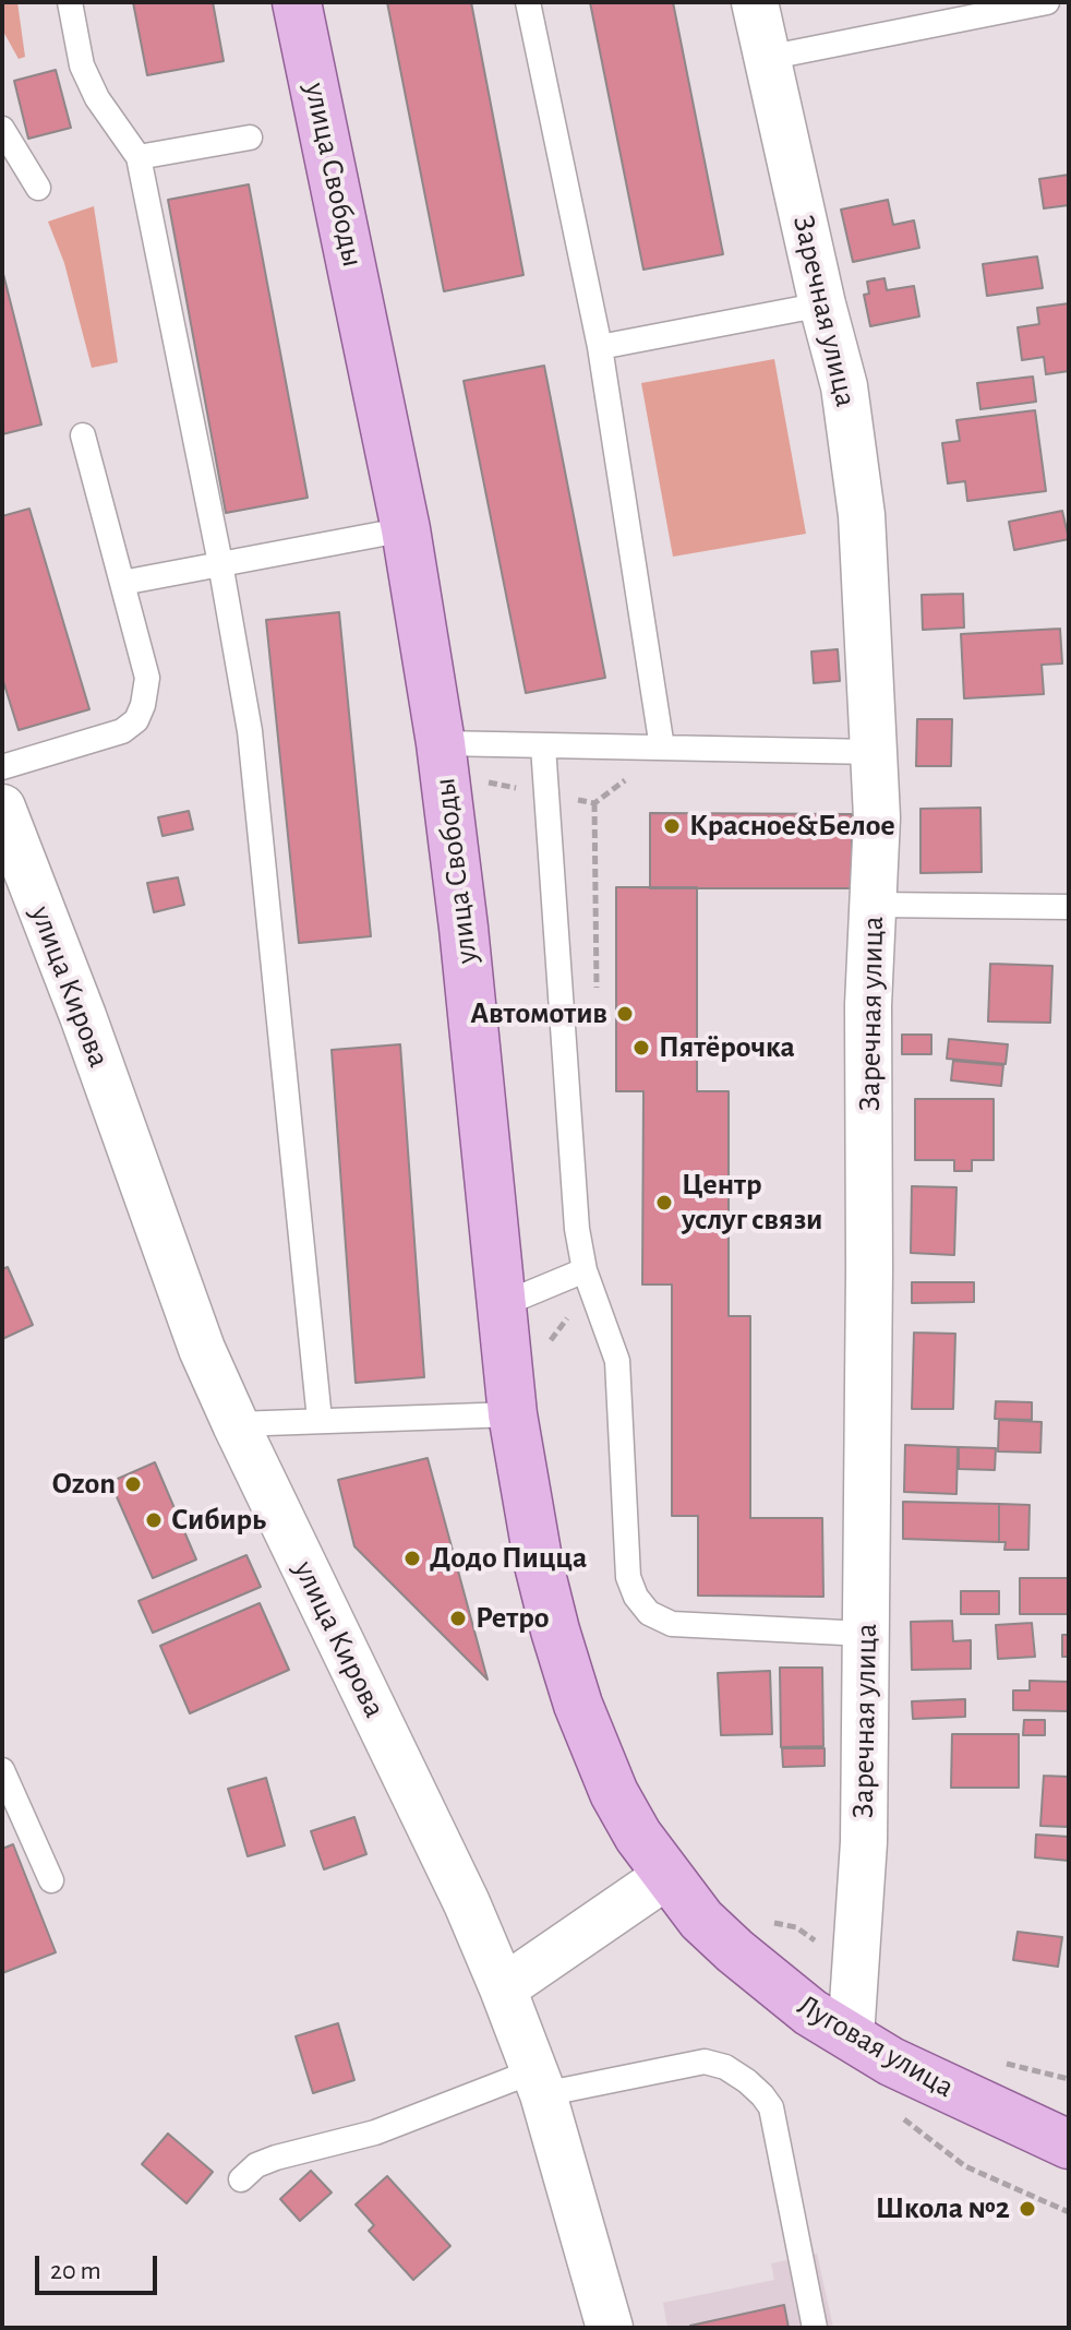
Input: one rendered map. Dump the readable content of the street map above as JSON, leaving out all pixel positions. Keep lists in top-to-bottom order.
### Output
{
  "streets": {
    "main road": ["улица Свободы", "Луговая улица"],
    "street": ["Заречная улица", "улица Кирова"]
  },
  "crossings": [
    ["улица Свободы", "Луговая улица"],
    ["Заречная улица", "Луговая улица"]
  ],
  "places": [
    "Красное&Белое",
    "Автомотив",
    "Пятёрочка",
    "Центр услуг связи",
    "Ozon",
    "Сибирь",
    "Додо Пицца",
    "Ретро",
    "Школа №2"
  ],
  "scale_bar": "20 m"
}
